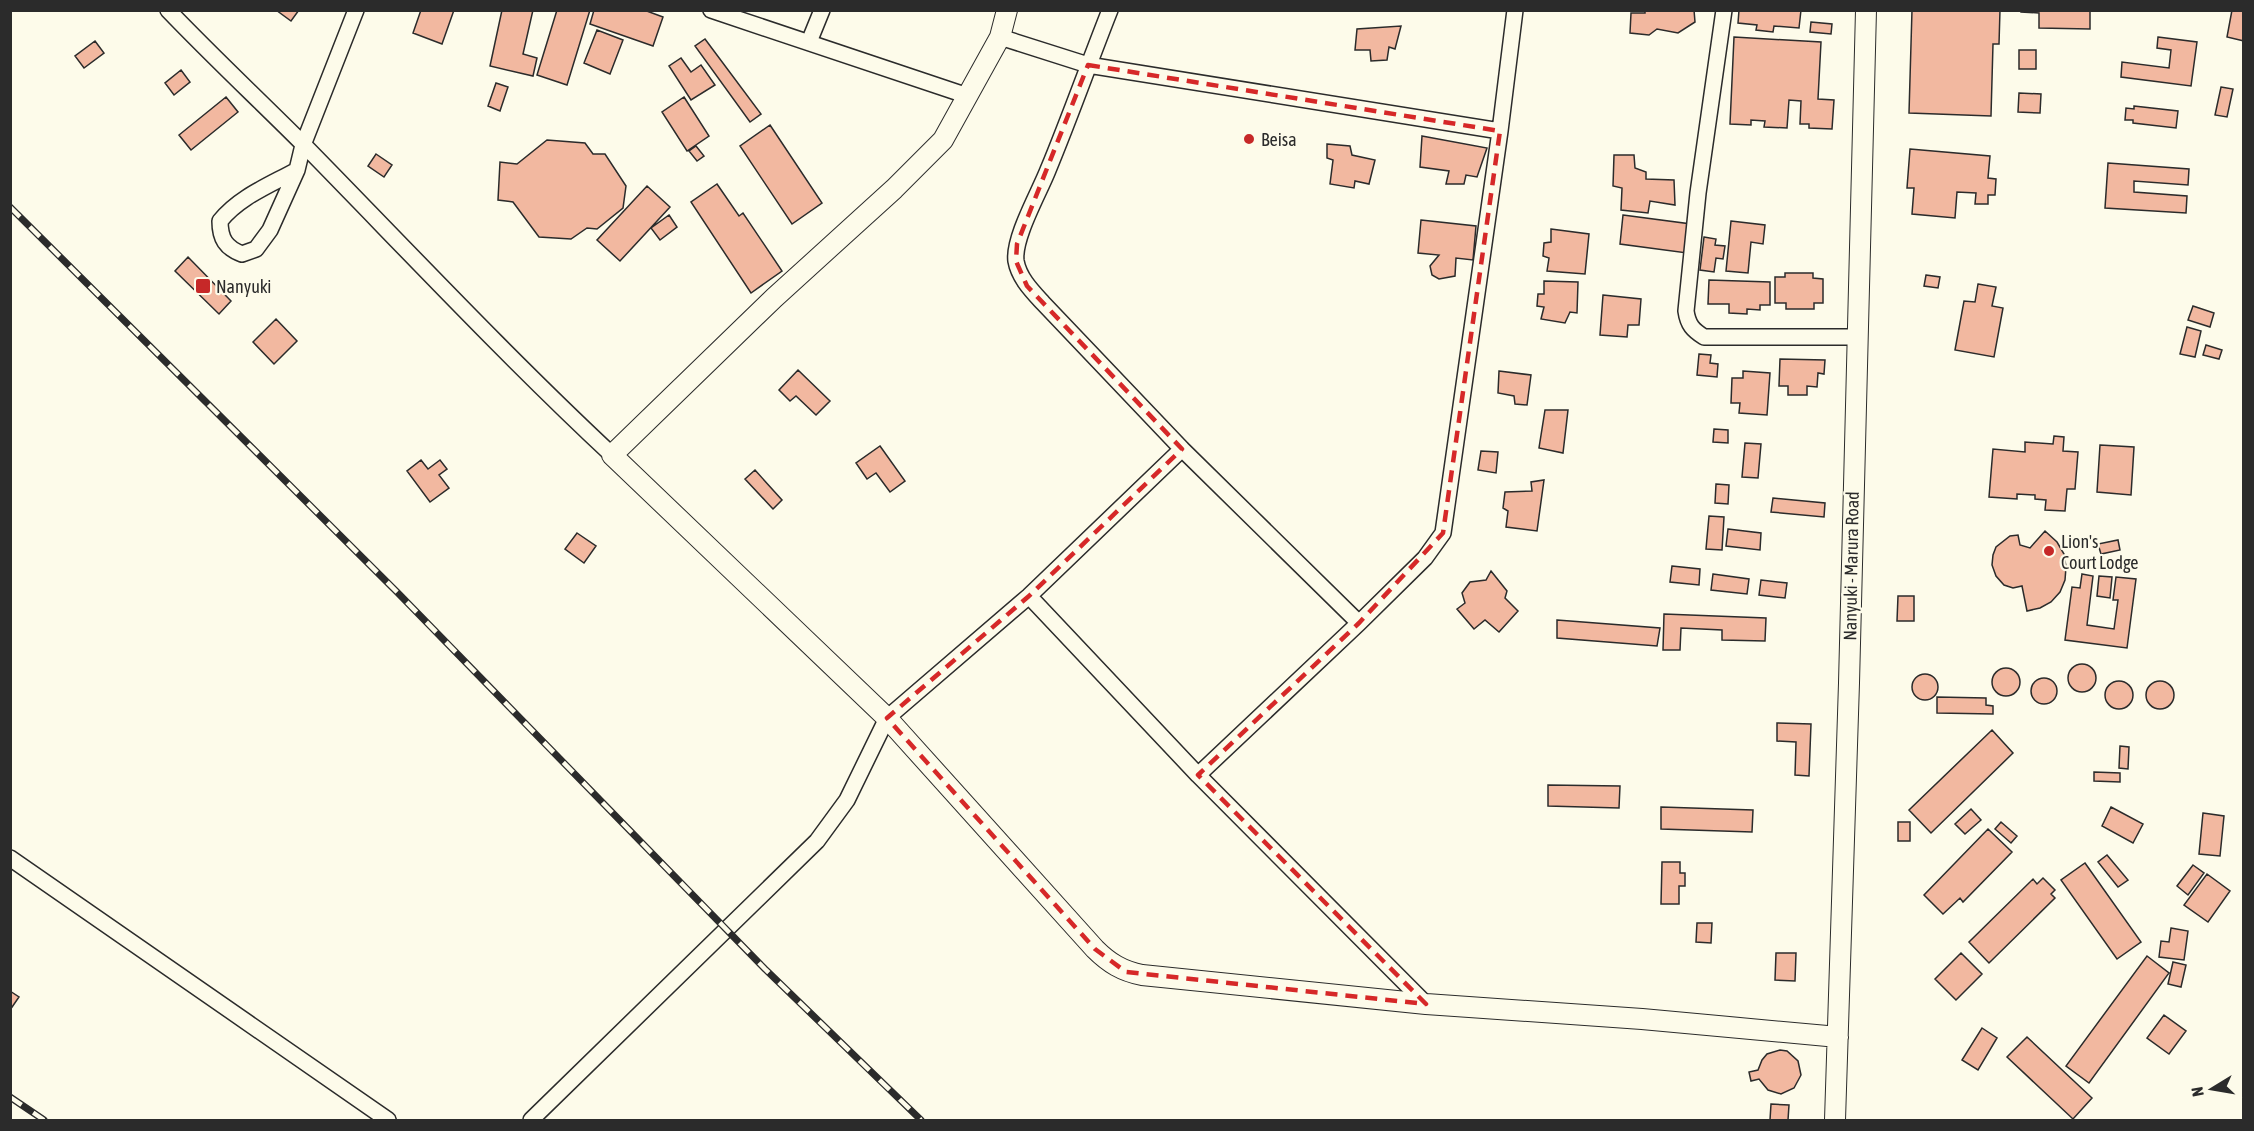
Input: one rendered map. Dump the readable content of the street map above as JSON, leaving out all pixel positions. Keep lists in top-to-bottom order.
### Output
{
  "streets": {
    "street": ["Nanyuki - Marura Road"]
  },
  "places": {
    "other": ["Beisa", "Lion's Court Lodge"],
    "transit": ["Nanyuki"]
  },
  "north": "left"
}
